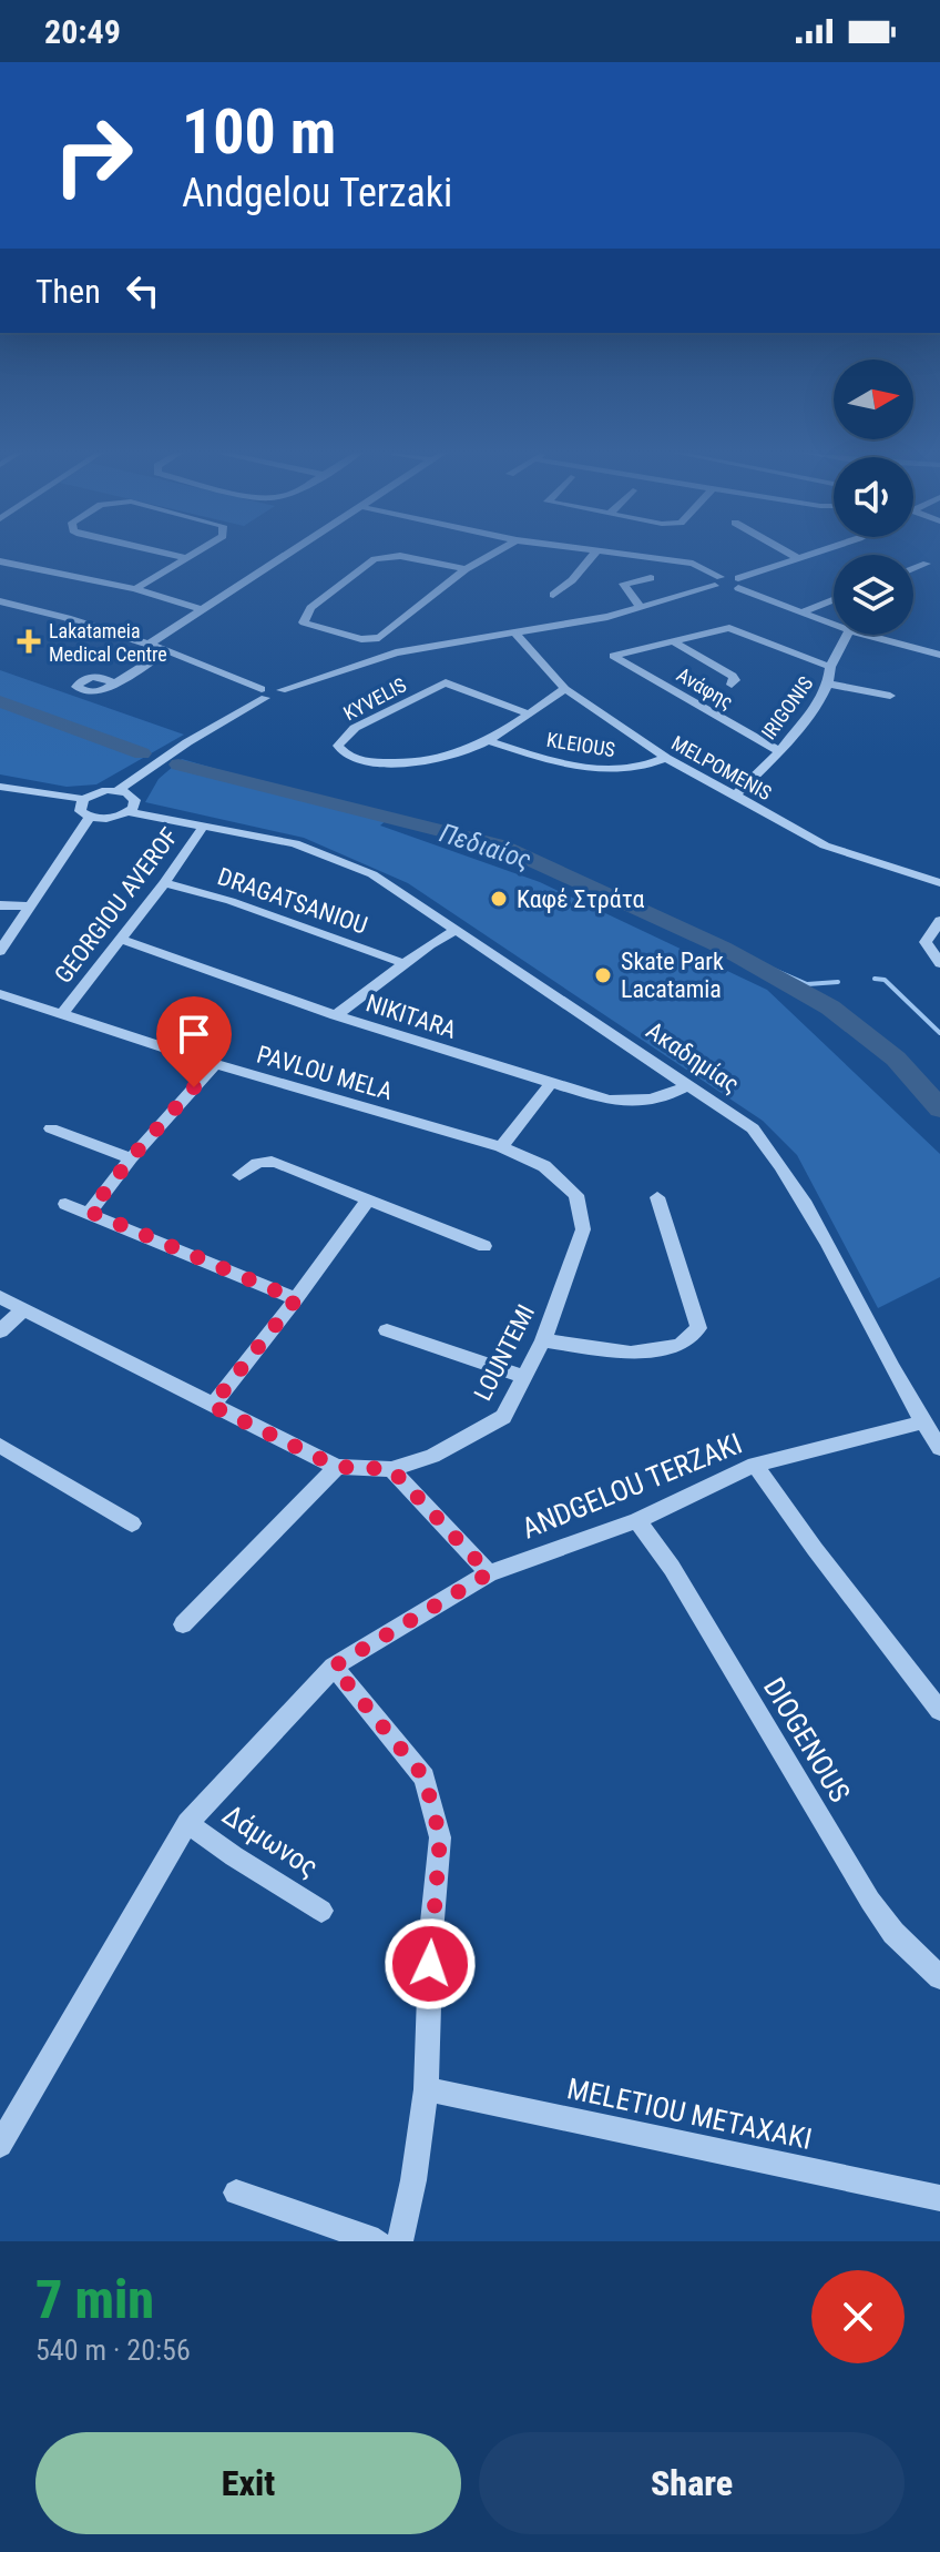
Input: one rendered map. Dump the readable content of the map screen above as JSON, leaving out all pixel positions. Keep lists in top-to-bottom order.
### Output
{
  "streets": {
    "street": [
      "Ανάφης",
      "KYVELIS",
      "IRIGONIS",
      "KLEIOUS",
      "MELPOMENIS",
      "DRAGATSANIOU",
      "GEORGIOU AVEROF",
      "NIKITARA",
      "Ακαδημίας",
      "PAVLOU MELA",
      "LOUNTEMI",
      "ANDGELOU TERZAKI",
      "DIOGENOUS",
      "Δάμωνος",
      "MELETIOU METAXAKI"
    ]
  },
  "crossings": [
    ["Ανάφης", "IRIGONIS"],
    ["KYVELIS", "KLEIOUS"],
    ["KYVELIS", "MELPOMENIS"],
    ["IRIGONIS", "MELPOMENIS"],
    ["KLEIOUS", "MELPOMENIS"],
    ["DRAGATSANIOU", "GEORGIOU AVEROF"],
    ["GEORGIOU AVEROF", "NIKITARA"],
    ["GEORGIOU AVEROF", "Ακαδημίας"],
    ["GEORGIOU AVEROF", "PAVLOU MELA"],
    ["NIKITARA", "Ακαδημίας"],
    ["Ακαδημίας", "ANDGELOU TERZAKI"],
    ["PAVLOU MELA", "LOUNTEMI"],
    ["ANDGELOU TERZAKI", "DIOGENOUS"],
    ["ANDGELOU TERZAKI", "Δάμωνος"]
  ],
  "water": ["Πεδιαίος"],
  "places": {
    "health": ["Lakatameia Medical Centre"],
    "other": ["Καφέ Στράτα", "Skate Park Lacatamia"]
  },
  "north": "right",
  "page": {
    "status": "20:49",
    "turn": ["100 m", "Andgelou Terzaki"],
    "then": "Then",
    "heading": ["7 min", "540 m · 20:56"],
    "buttons": ["Exit", "Share"]
  }
}
